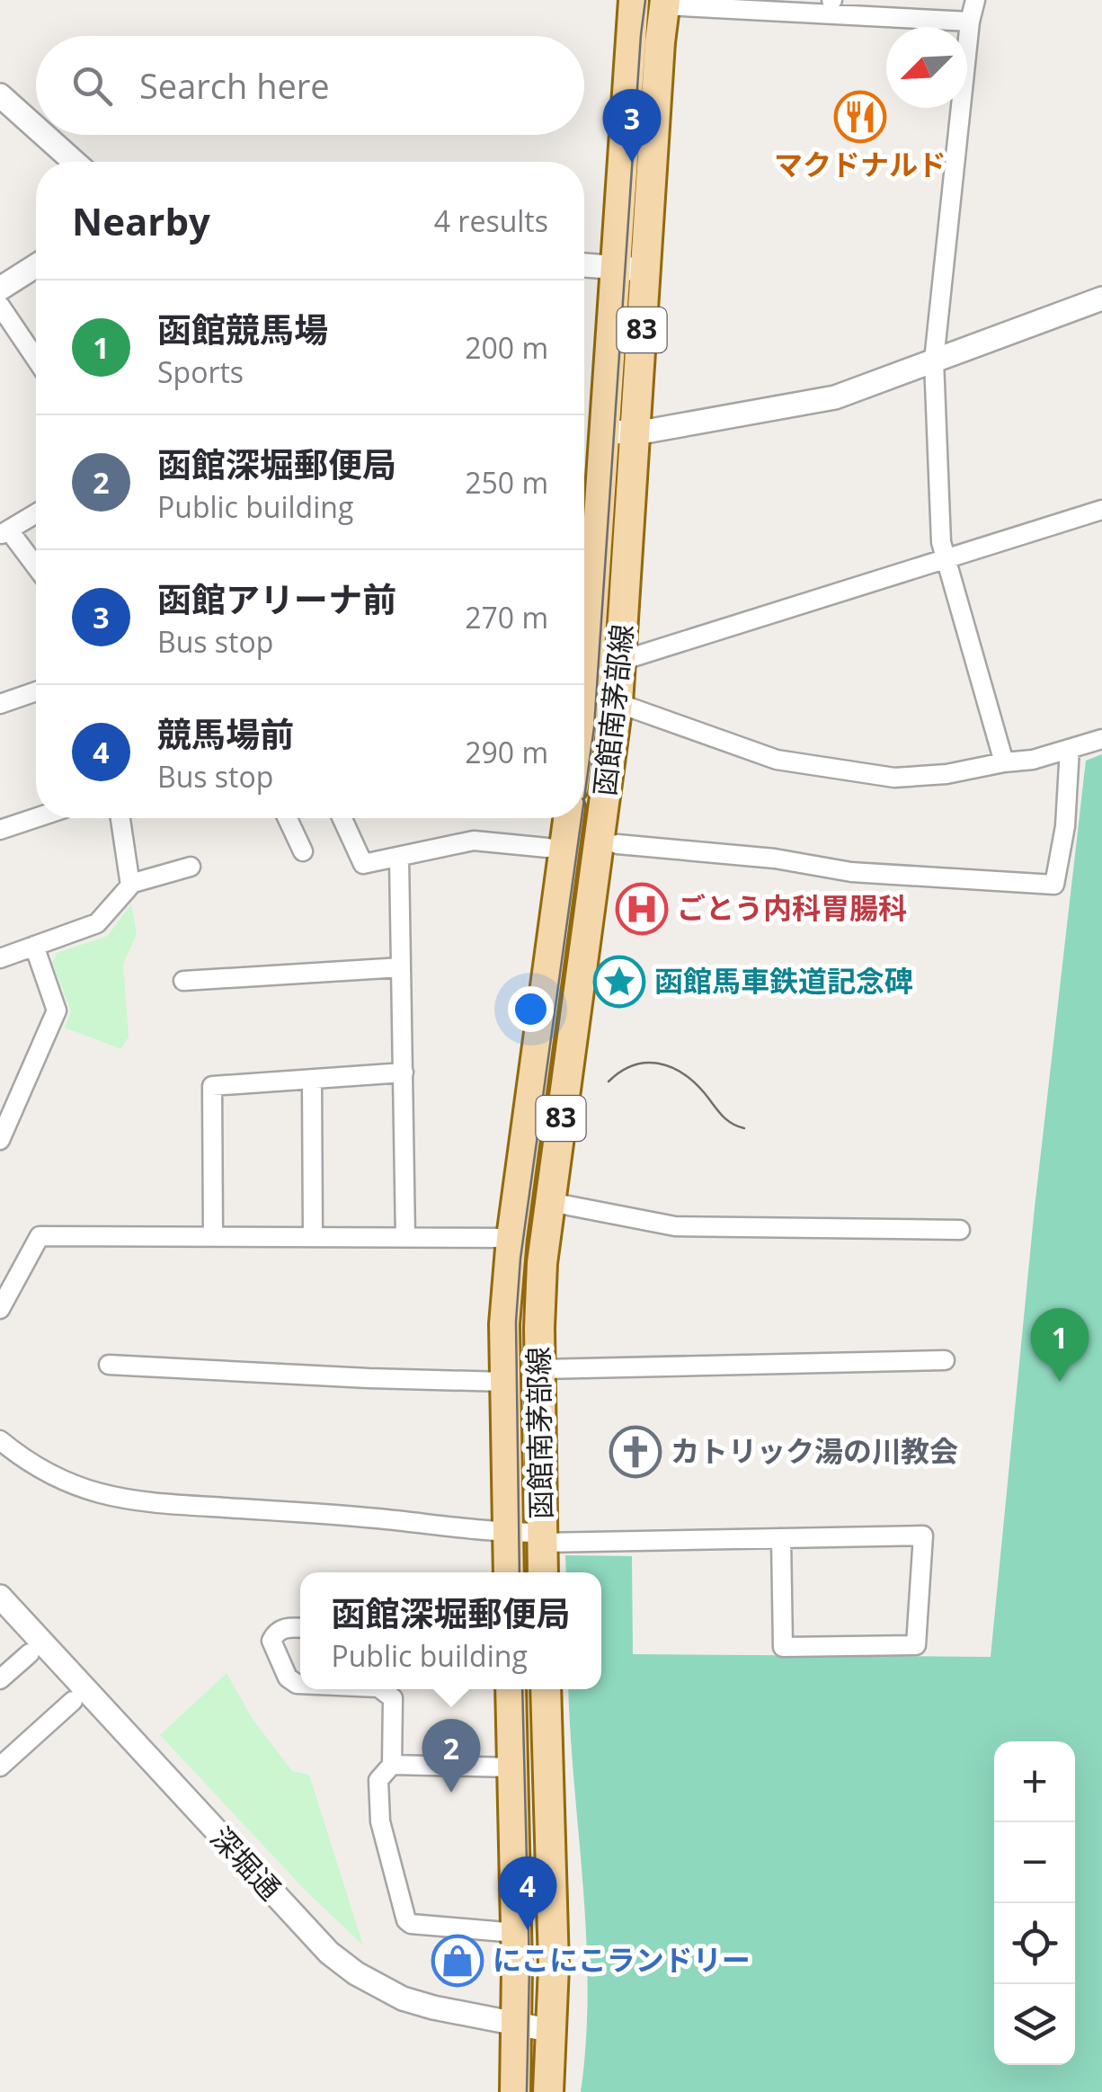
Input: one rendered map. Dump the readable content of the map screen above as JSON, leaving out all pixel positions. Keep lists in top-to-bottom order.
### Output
{
  "streets": {
    "main road": ["83", "函館南茅部線"],
    "street": ["深堀通"]
  },
  "places": {
    "restaurant": ["マクドナルド"],
    "hospital": ["ごとう内科胃腸科"],
    "place": ["函館馬車鉄道記念碑"],
    "church": ["カトリック湯の川教会"],
    "shop": ["にこにこランドリー"]
  },
  "north": "bottom left",
  "page": {
    "search": "Search here",
    "pins": [
      "3",
      "1",
      "2",
      "4"
    ],
    "heading": ["Nearby", "4 results"],
    "list": [
      {
        "mark": "1",
        "name": "函館競馬場",
        "note": "Sports",
        "value": "200 m"
      },
      {
        "mark": "2",
        "name": "函館深堀郵便局",
        "note": "Public building",
        "value": "250 m"
      },
      {
        "mark": "3",
        "name": "函館アリーナ前",
        "note": "Bus stop",
        "value": "270 m"
      },
      {
        "mark": "4",
        "name": "競馬場前",
        "note": "Bus stop",
        "value": "290 m"
      }
    ],
    "popup": ["函館深堀郵便局", "Public building"],
    "map_buttons": ["+", "−"]
  }
}
